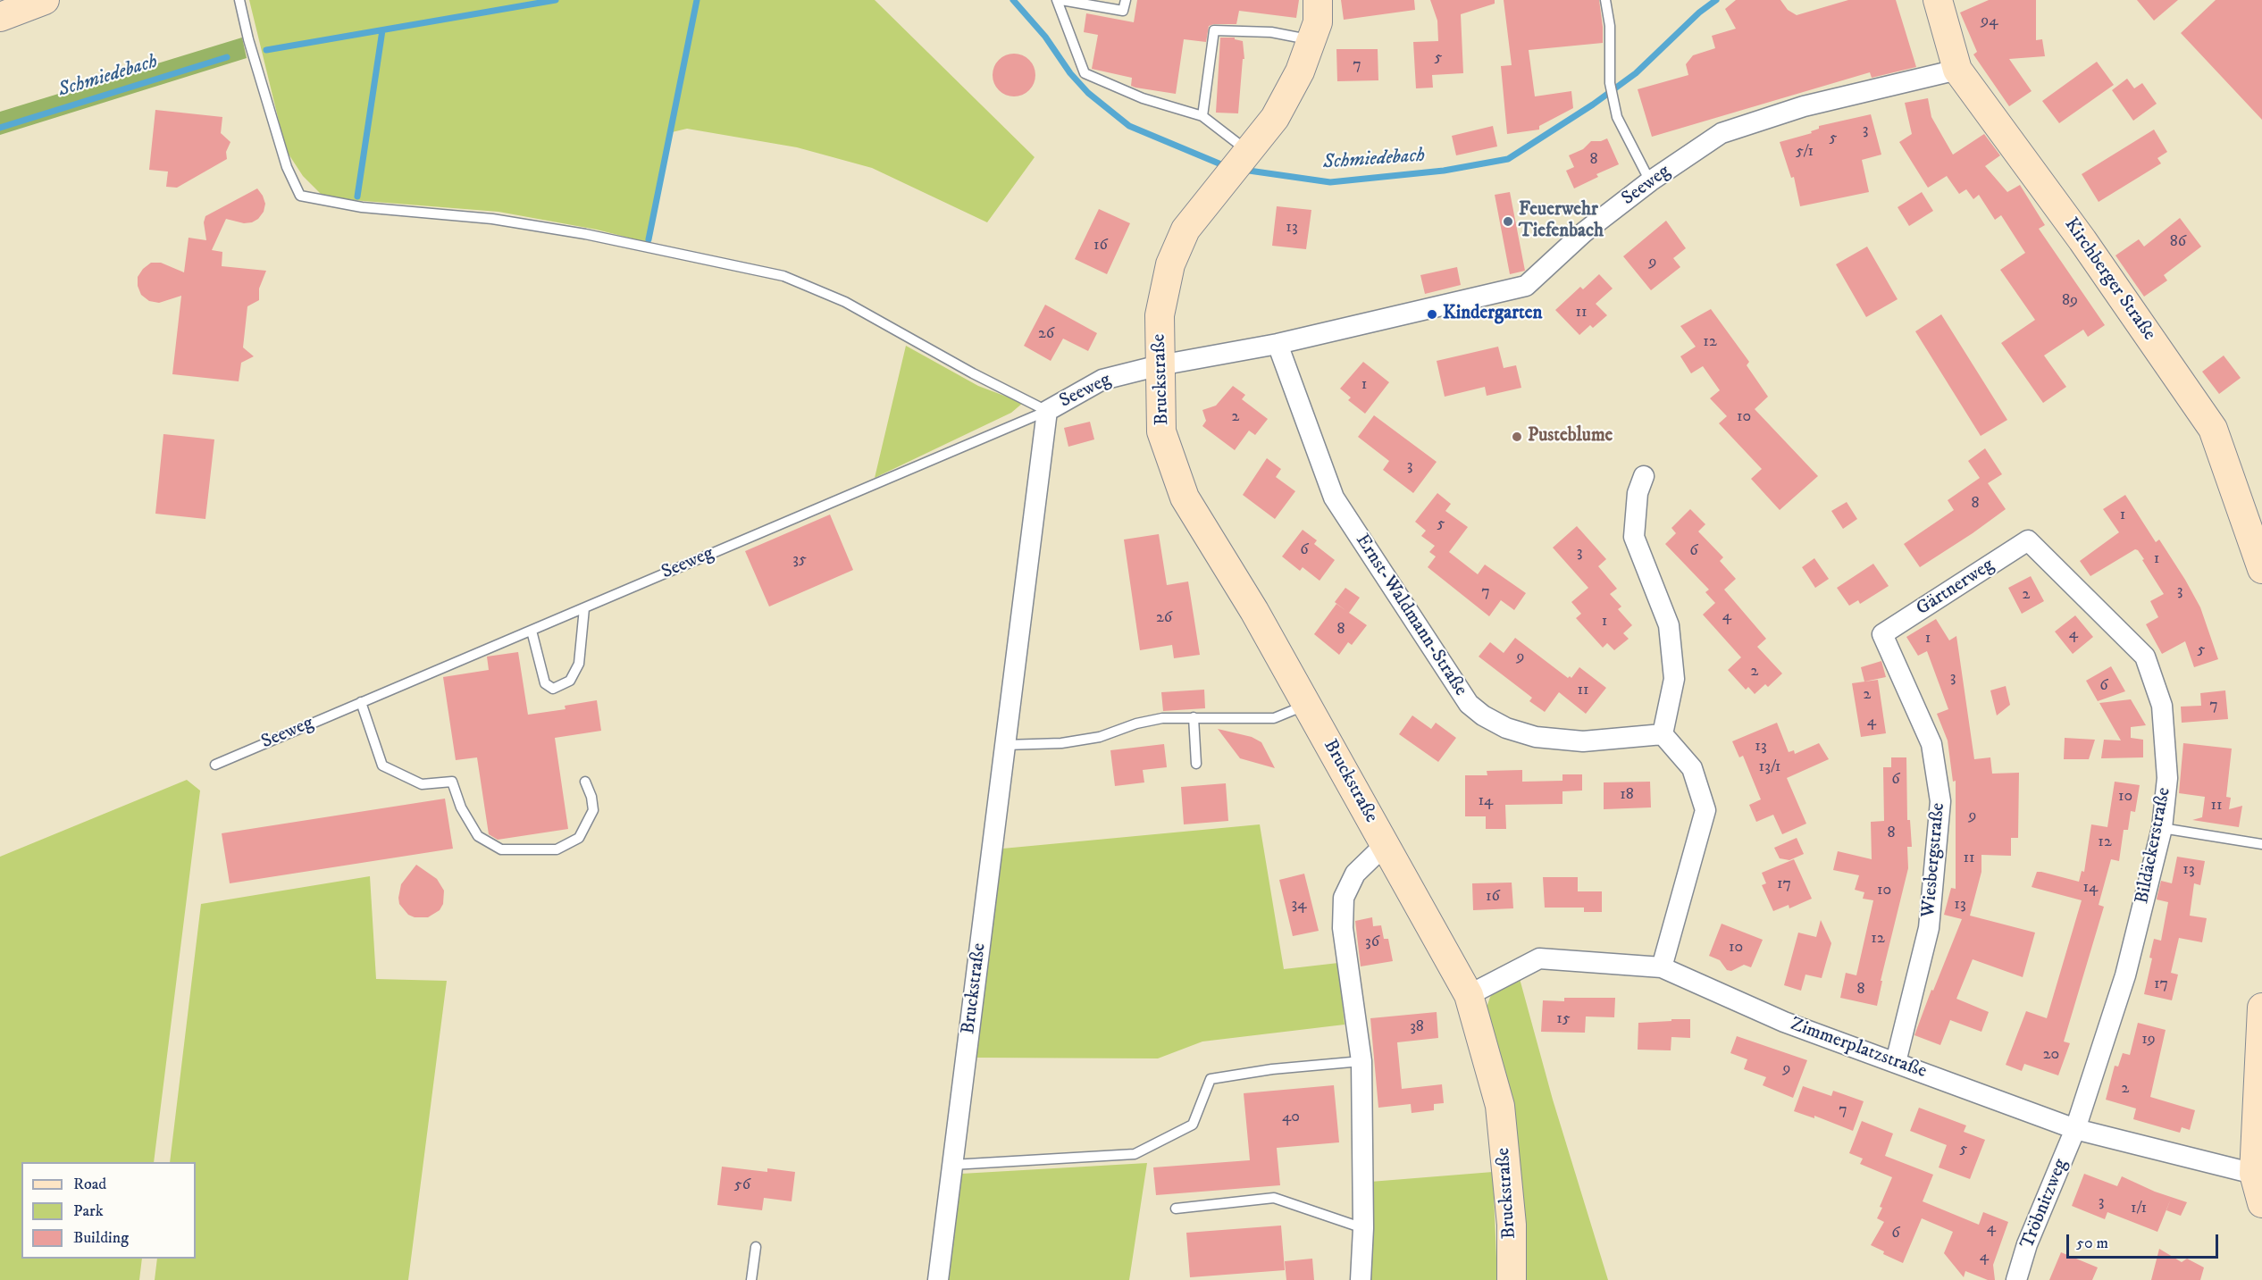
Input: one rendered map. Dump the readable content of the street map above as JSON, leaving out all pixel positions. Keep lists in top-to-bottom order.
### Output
{
  "streets": {
    "street": [
      "Seeweg",
      "Kirchberger Straße",
      "Bruckstraße",
      "Gärtnerweg",
      "Ernst-Waldmann-Straße",
      "Bildäckerstraße",
      "Wiesbergstraße",
      "Zimmerplatzstraße",
      "Tröbnitzweg"
    ]
  },
  "crossings": [
    ["Seeweg", "Kirchberger Straße"],
    ["Seeweg", "Bruckstraße"],
    ["Seeweg", "Ernst-Waldmann-Straße"],
    ["Bruckstraße", "Zimmerplatzstraße"],
    ["Gärtnerweg", "Bildäckerstraße"],
    ["Gärtnerweg", "Wiesbergstraße"],
    ["Bildäckerstraße", "Zimmerplatzstraße"],
    ["Bildäckerstraße", "Tröbnitzweg"],
    ["Wiesbergstraße", "Zimmerplatzstraße"],
    ["Zimmerplatzstraße", "Tröbnitzweg"]
  ],
  "water": ["Schmiedebach"],
  "places": ["Feuerwehr Tiefenbach", "Kindergarten", "Pusteblume"],
  "house_numbers": [
    "94",
    "5",
    "7",
    "3",
    "5",
    "5/1",
    "8",
    "13",
    "86",
    "16",
    "9",
    "89",
    "11",
    "26",
    "12",
    "1",
    "2",
    "10",
    "3",
    "8",
    "1",
    "5",
    "6",
    "6",
    "3",
    "1",
    "35",
    "3",
    "7",
    "2",
    "4",
    "26",
    "1",
    "8",
    "4",
    "1",
    "5",
    "9",
    "2",
    "3",
    "6",
    "11",
    "2",
    "7",
    "4",
    "13",
    "13/1",
    "6",
    "18",
    "10",
    "14",
    "11",
    "9",
    "8",
    "12",
    "11",
    "13",
    "17",
    "14",
    "10",
    "16",
    "34",
    "13",
    "12",
    "36",
    "10",
    "17",
    "8",
    "15",
    "38",
    "19",
    "20",
    "9",
    "2",
    "7",
    "40",
    "5",
    "56",
    "3",
    "1/1",
    "4",
    "6",
    "4"
  ],
  "legend": ["Road", "Park", "Building"],
  "scale_bar": "50 m"
}
